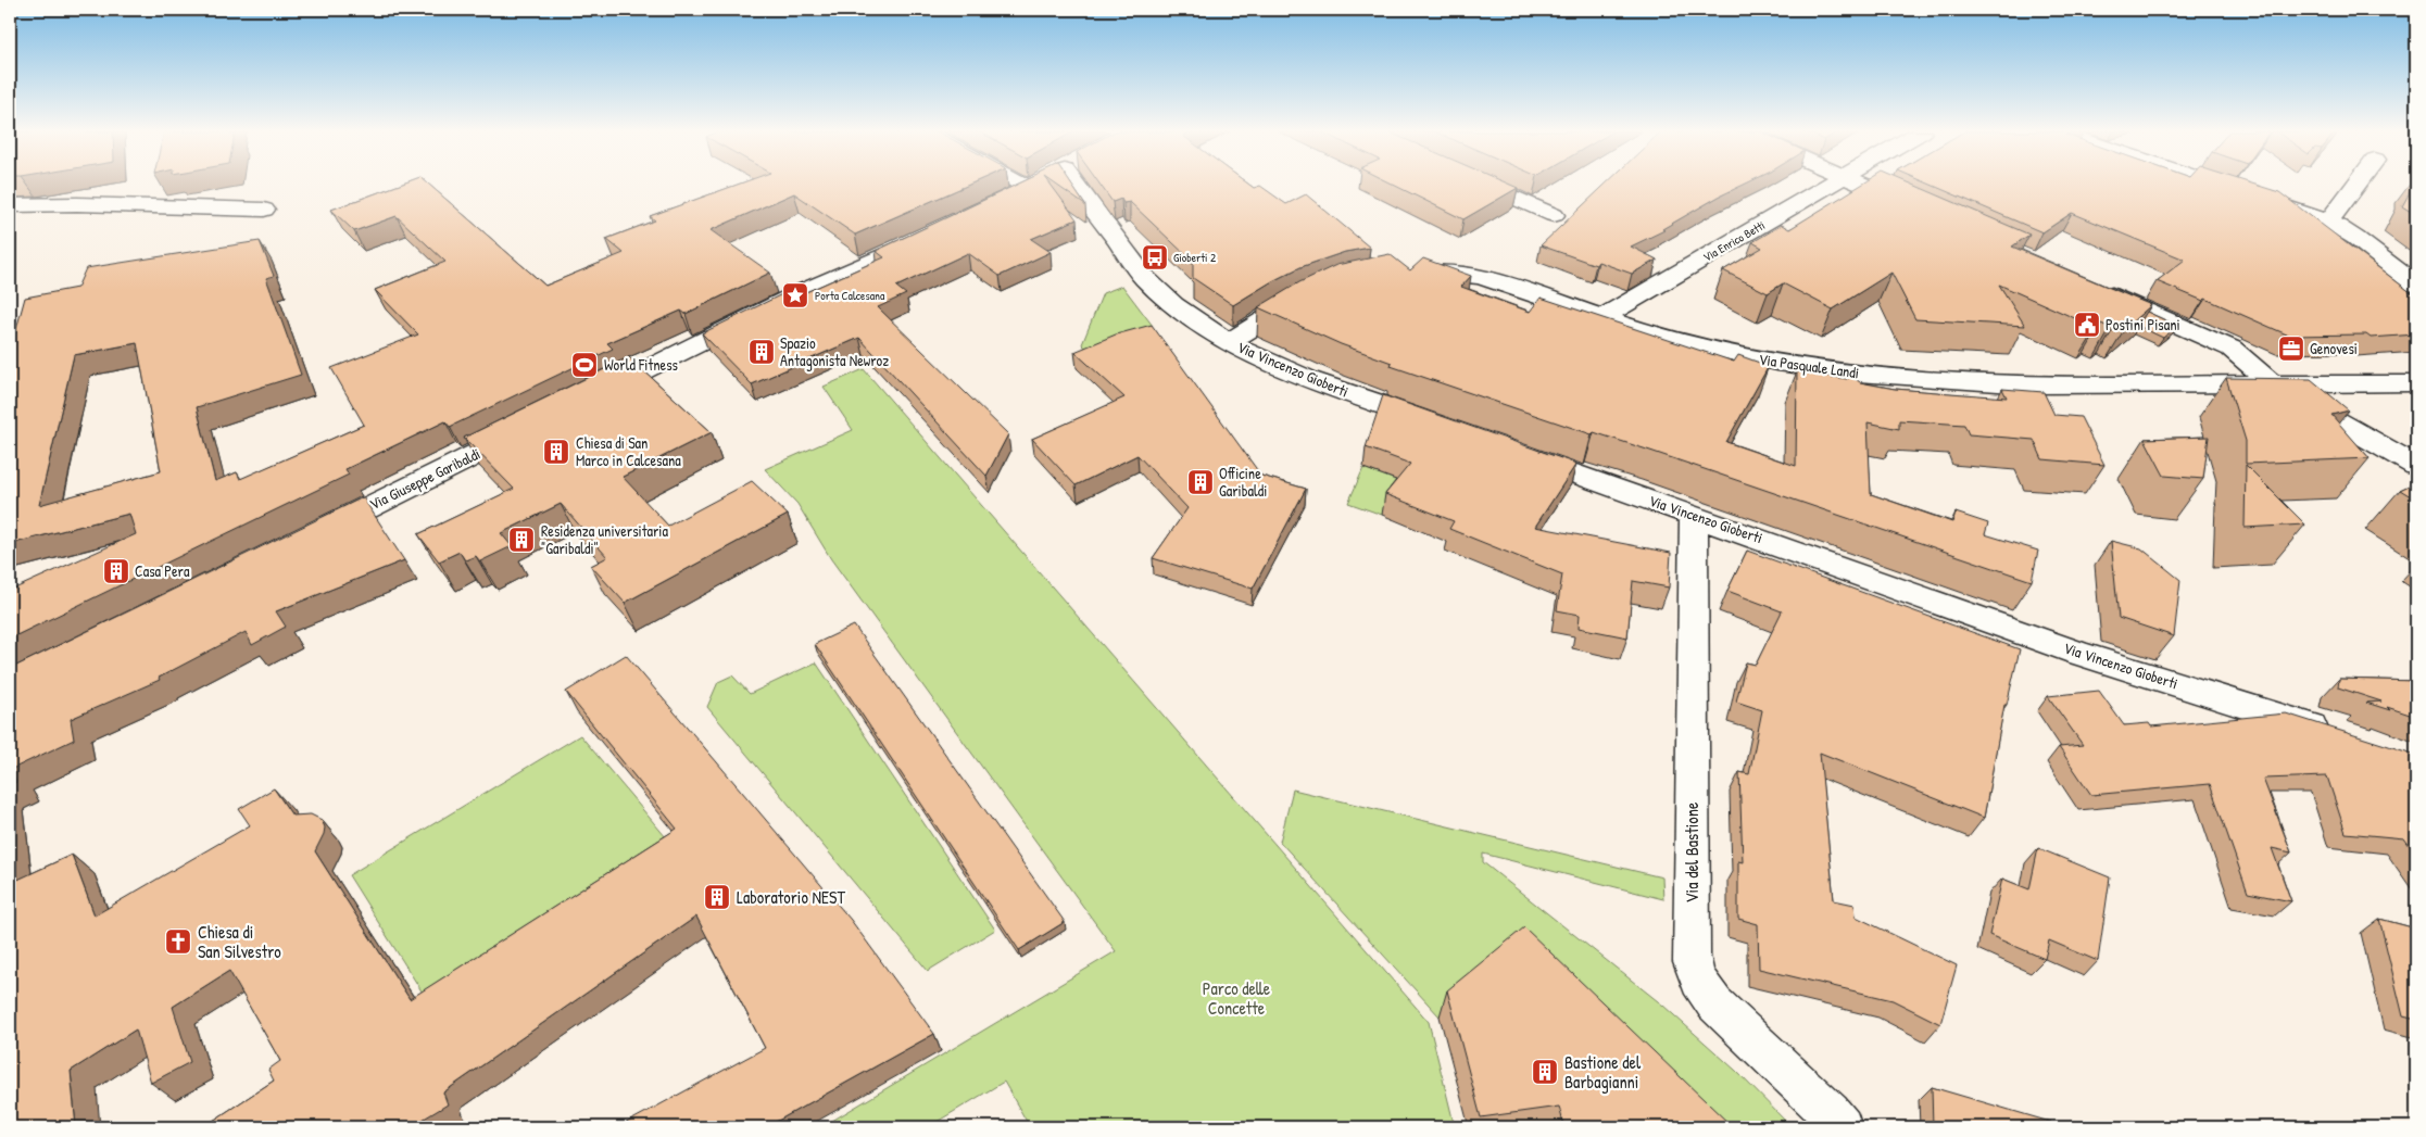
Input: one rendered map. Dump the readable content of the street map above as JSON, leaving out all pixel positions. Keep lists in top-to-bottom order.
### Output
{
  "streets": {
    "street": [
      "Via Enrico Betti",
      "Via Pasquale Landi",
      "Via Vincenzo Gioberti",
      "Via Giuseppe Garibaldi",
      "Via del Bastione"
    ]
  },
  "crossings": [
    ["Via Enrico Betti", "Via Pasquale Landi"],
    ["Via Vincenzo Gioberti", "Via del Bastione"]
  ],
  "parks": ["Parco delle Concette"],
  "places": {
    "bus stop": ["Gioberti 2"],
    "place": ["Porta Calcesana"],
    "public building": ["Postini Pisani"],
    "office": ["Genovesi"],
    "building": [
      "Spazio Antagonista Newroz",
      "Chiesa di San Marco in Calcesana",
      "Officine Garibaldi",
      "Residenza universitaria \"Garibaldi\"",
      "Casa Pera",
      "Laboratorio NEST",
      "Bastione del Barbagianni"
    ],
    "sports": ["World Fitness"],
    "church": ["Chiesa di San Silvestro"]
  }
}
